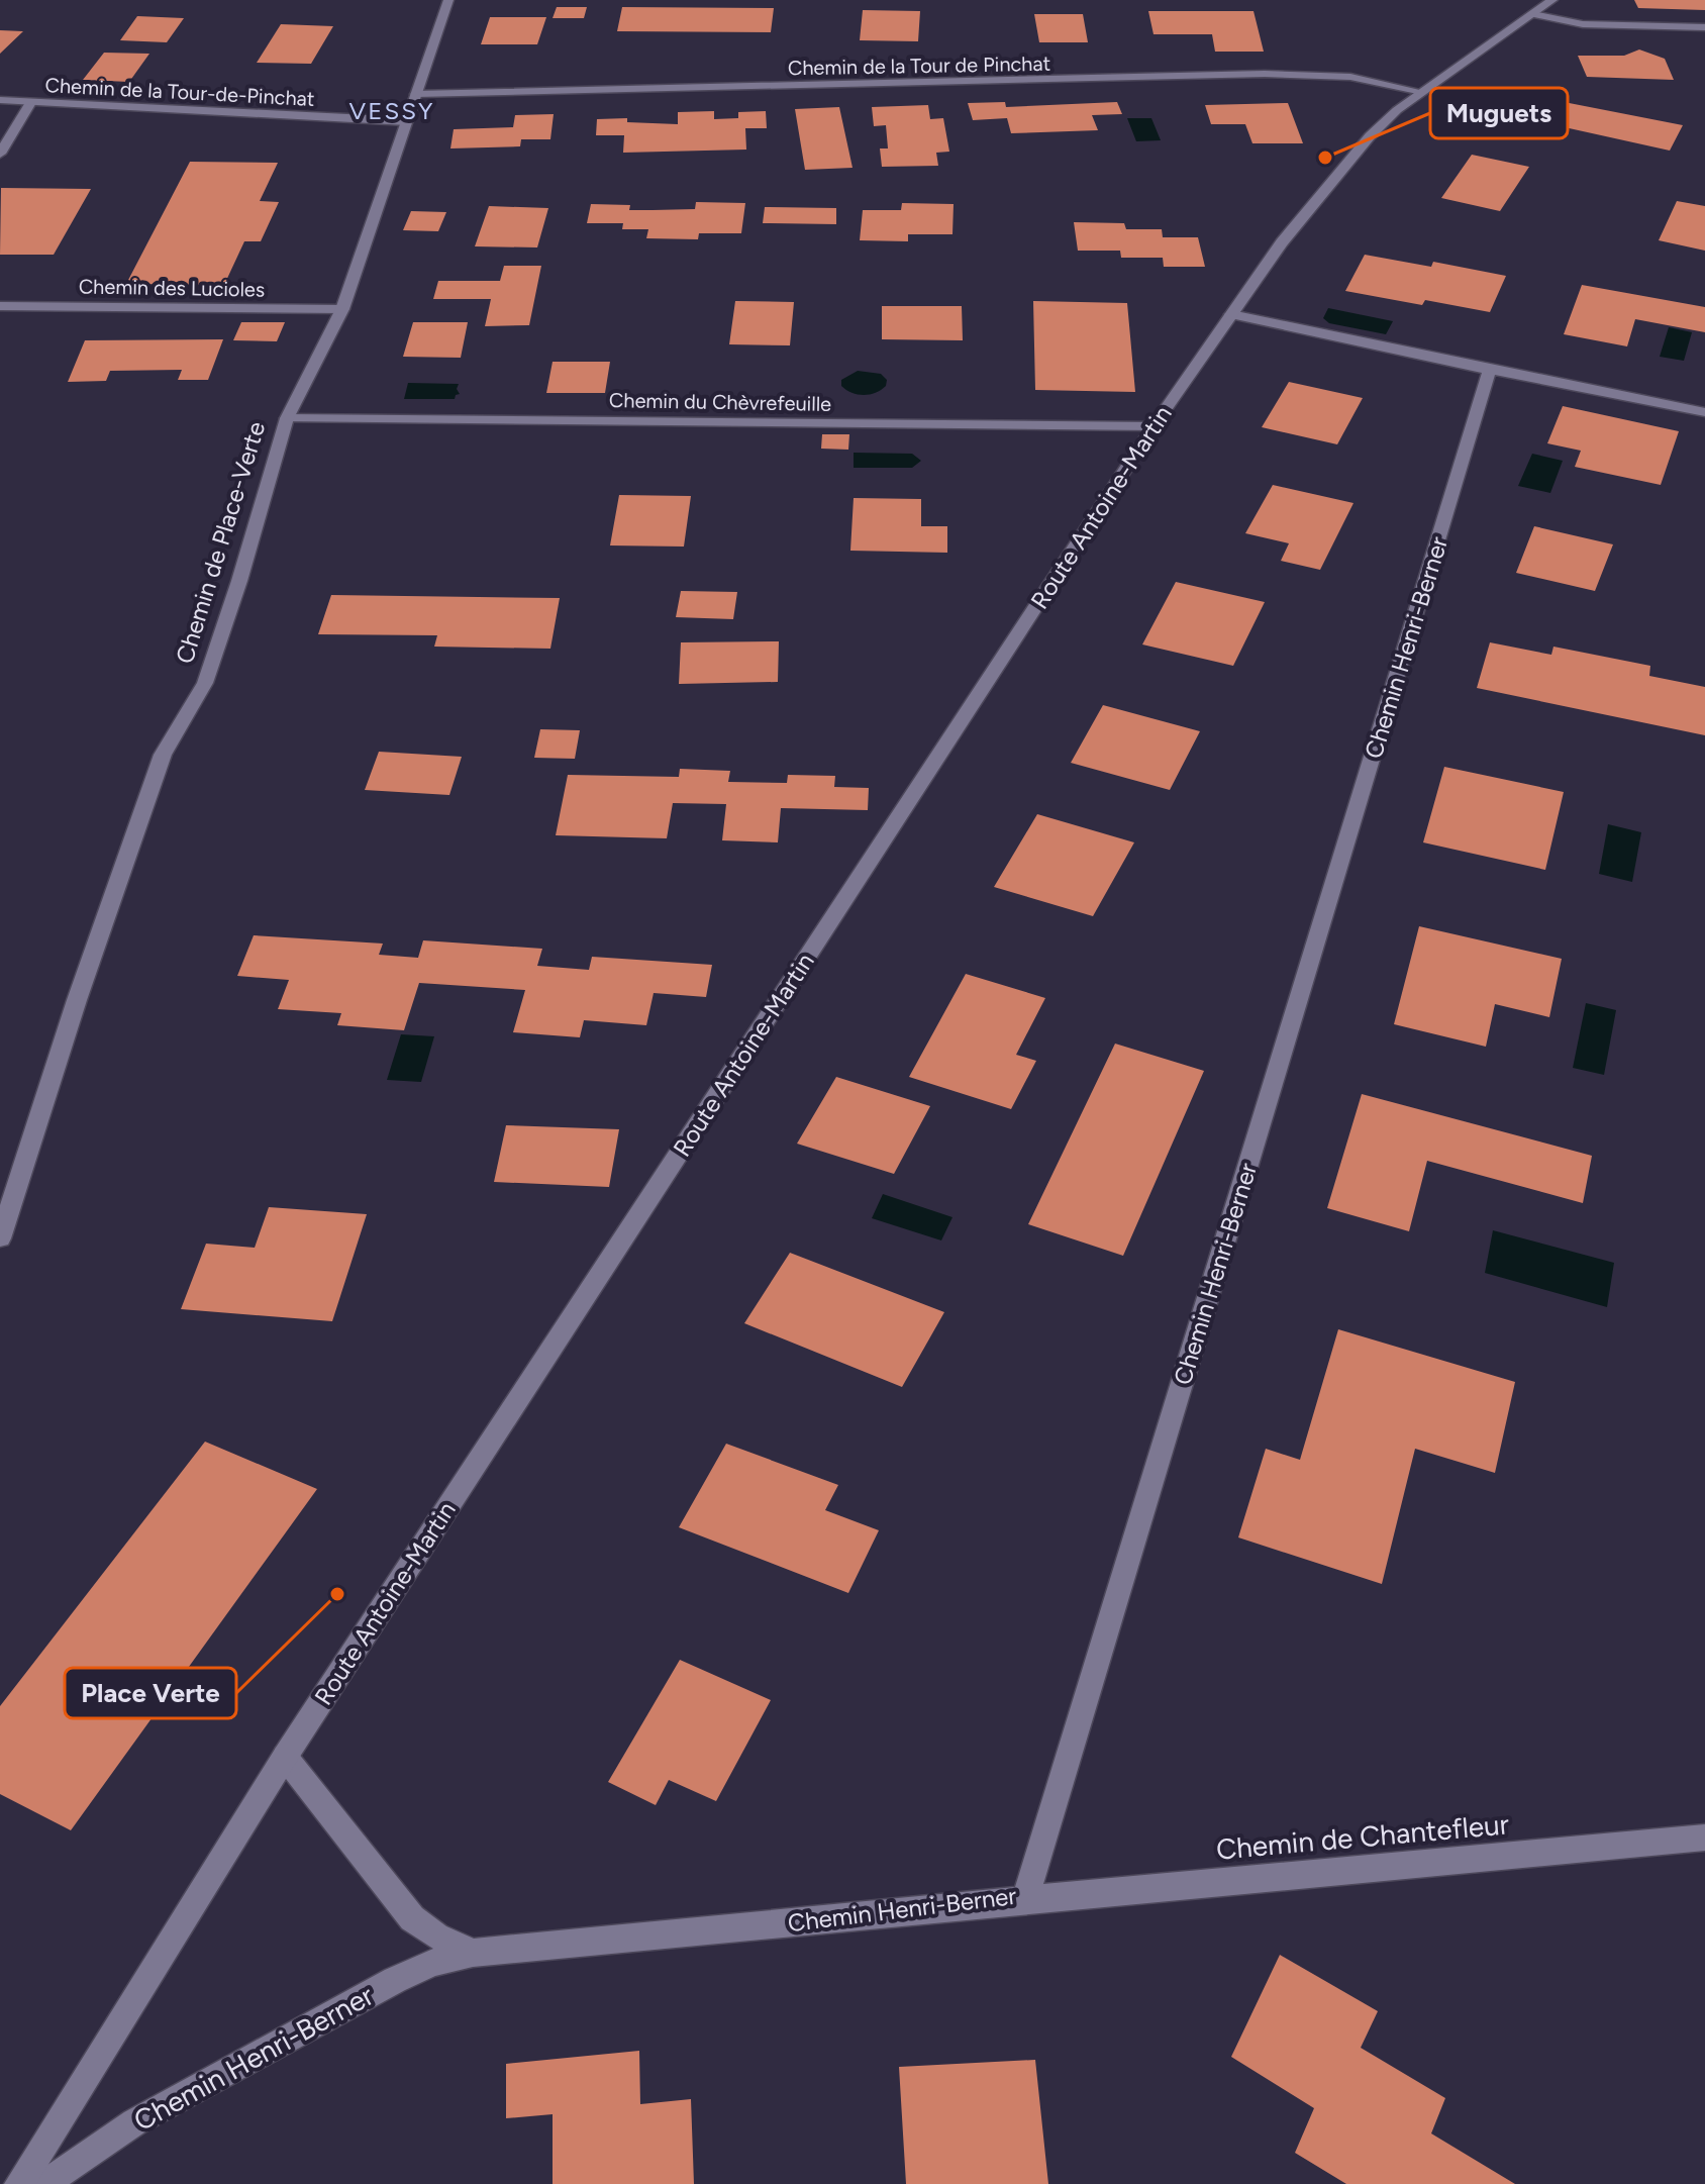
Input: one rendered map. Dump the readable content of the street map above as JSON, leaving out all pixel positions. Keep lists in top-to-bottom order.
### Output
{
  "streets": {
    "street": [
      "Chemin de la Tour de Pinchat",
      "Chemin de la Tour-de-Pinchat",
      "Chemin des Lucioles",
      "Chemin du Chèvrefeuille",
      "Route Antoine-Martin",
      "Chemin de Place-Verte",
      "Chemin Henri-Berner",
      "Chemin de Chantefleur"
    ]
  },
  "crossings": [
    ["Chemin de la Tour de Pinchat", "Route Antoine-Martin"],
    ["Chemin de la Tour de Pinchat", "Chemin de Place-Verte"],
    ["Chemin de la Tour-de-Pinchat", "Chemin de Place-Verte"],
    ["Chemin des Lucioles", "Chemin de Place-Verte"],
    ["Chemin du Chèvrefeuille", "Route Antoine-Martin"],
    ["Chemin du Chèvrefeuille", "Chemin de Place-Verte"],
    ["Route Antoine-Martin", "Chemin Henri-Berner"],
    ["Chemin Henri-Berner", "Chemin de Chantefleur"]
  ],
  "districts": ["VESSY"],
  "places": ["Muguets", "Place Verte"]
}
